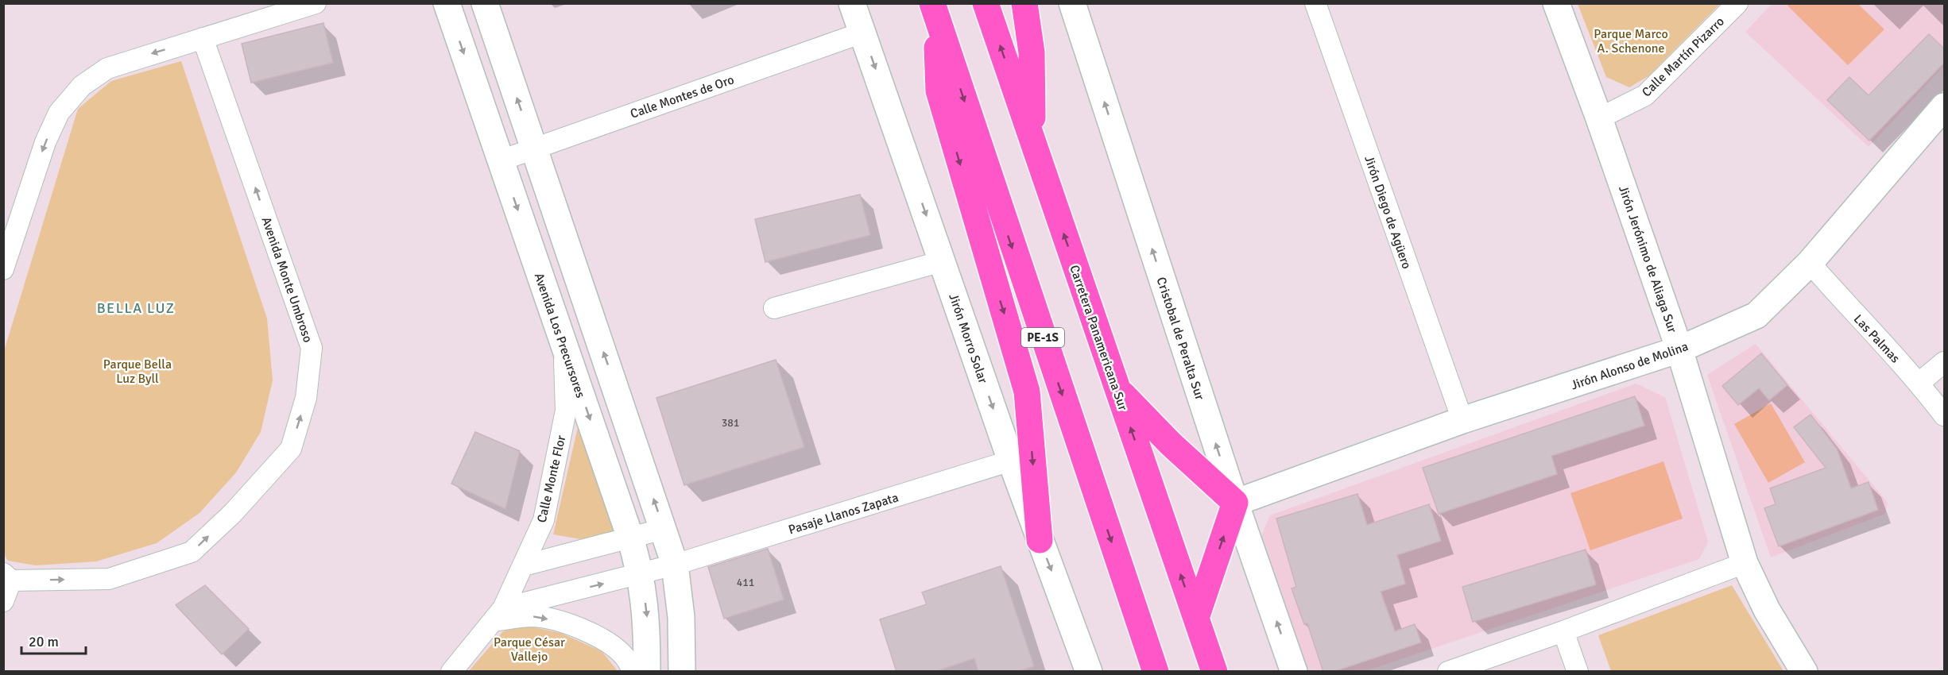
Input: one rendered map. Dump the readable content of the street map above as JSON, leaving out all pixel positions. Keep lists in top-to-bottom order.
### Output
{
  "streets": {
    "highway": ["PE-1S", "Carretera Panamericana Sur"],
    "street": [
      "Calle Martín Pizarro",
      "Calle Montes de Oro",
      "Jirón Diego de Agüero",
      "Jirón Jerónimo de Aliaga Sur",
      "Avenida Monte Umbroso",
      "Avenida Los Precursores",
      "Jirón Morro Solar",
      "Cristobal de Peralta Sur",
      "Las Palmas",
      "Jirón Alonso de Molina",
      "Calle Monte Flor",
      "Pasaje Llanos Zapata"
    ]
  },
  "crossings": [
    ["Calle Martín Pizarro", "Jirón Jerónimo de Aliaga Sur"],
    ["Calle Montes de Oro", "Avenida Los Precursores"],
    ["Calle Montes de Oro", "Jirón Morro Solar"],
    ["Jirón Diego de Agüero", "Jirón Alonso de Molina"],
    ["Jirón Jerónimo de Aliaga Sur", "Jirón Alonso de Molina"],
    ["Avenida Los Precursores", "Calle Monte Flor"],
    ["Avenida Los Precursores", "Pasaje Llanos Zapata"],
    ["Jirón Morro Solar", "Pasaje Llanos Zapata"],
    ["Cristobal de Peralta Sur", "Jirón Alonso de Molina"],
    ["Las Palmas", "Jirón Alonso de Molina"],
    ["Calle Monte Flor", "Pasaje Llanos Zapata"]
  ],
  "one_way": ["Jirón Morro Solar", "Cristobal de Peralta Sur"],
  "districts": ["BELLA LUZ"],
  "parks": ["Parque Marco A. Schenone", "Parque Bella Luz Byll", "Parque César Vallejo"],
  "house_numbers": ["381", "411"],
  "scale_bar": "20 m"
}
